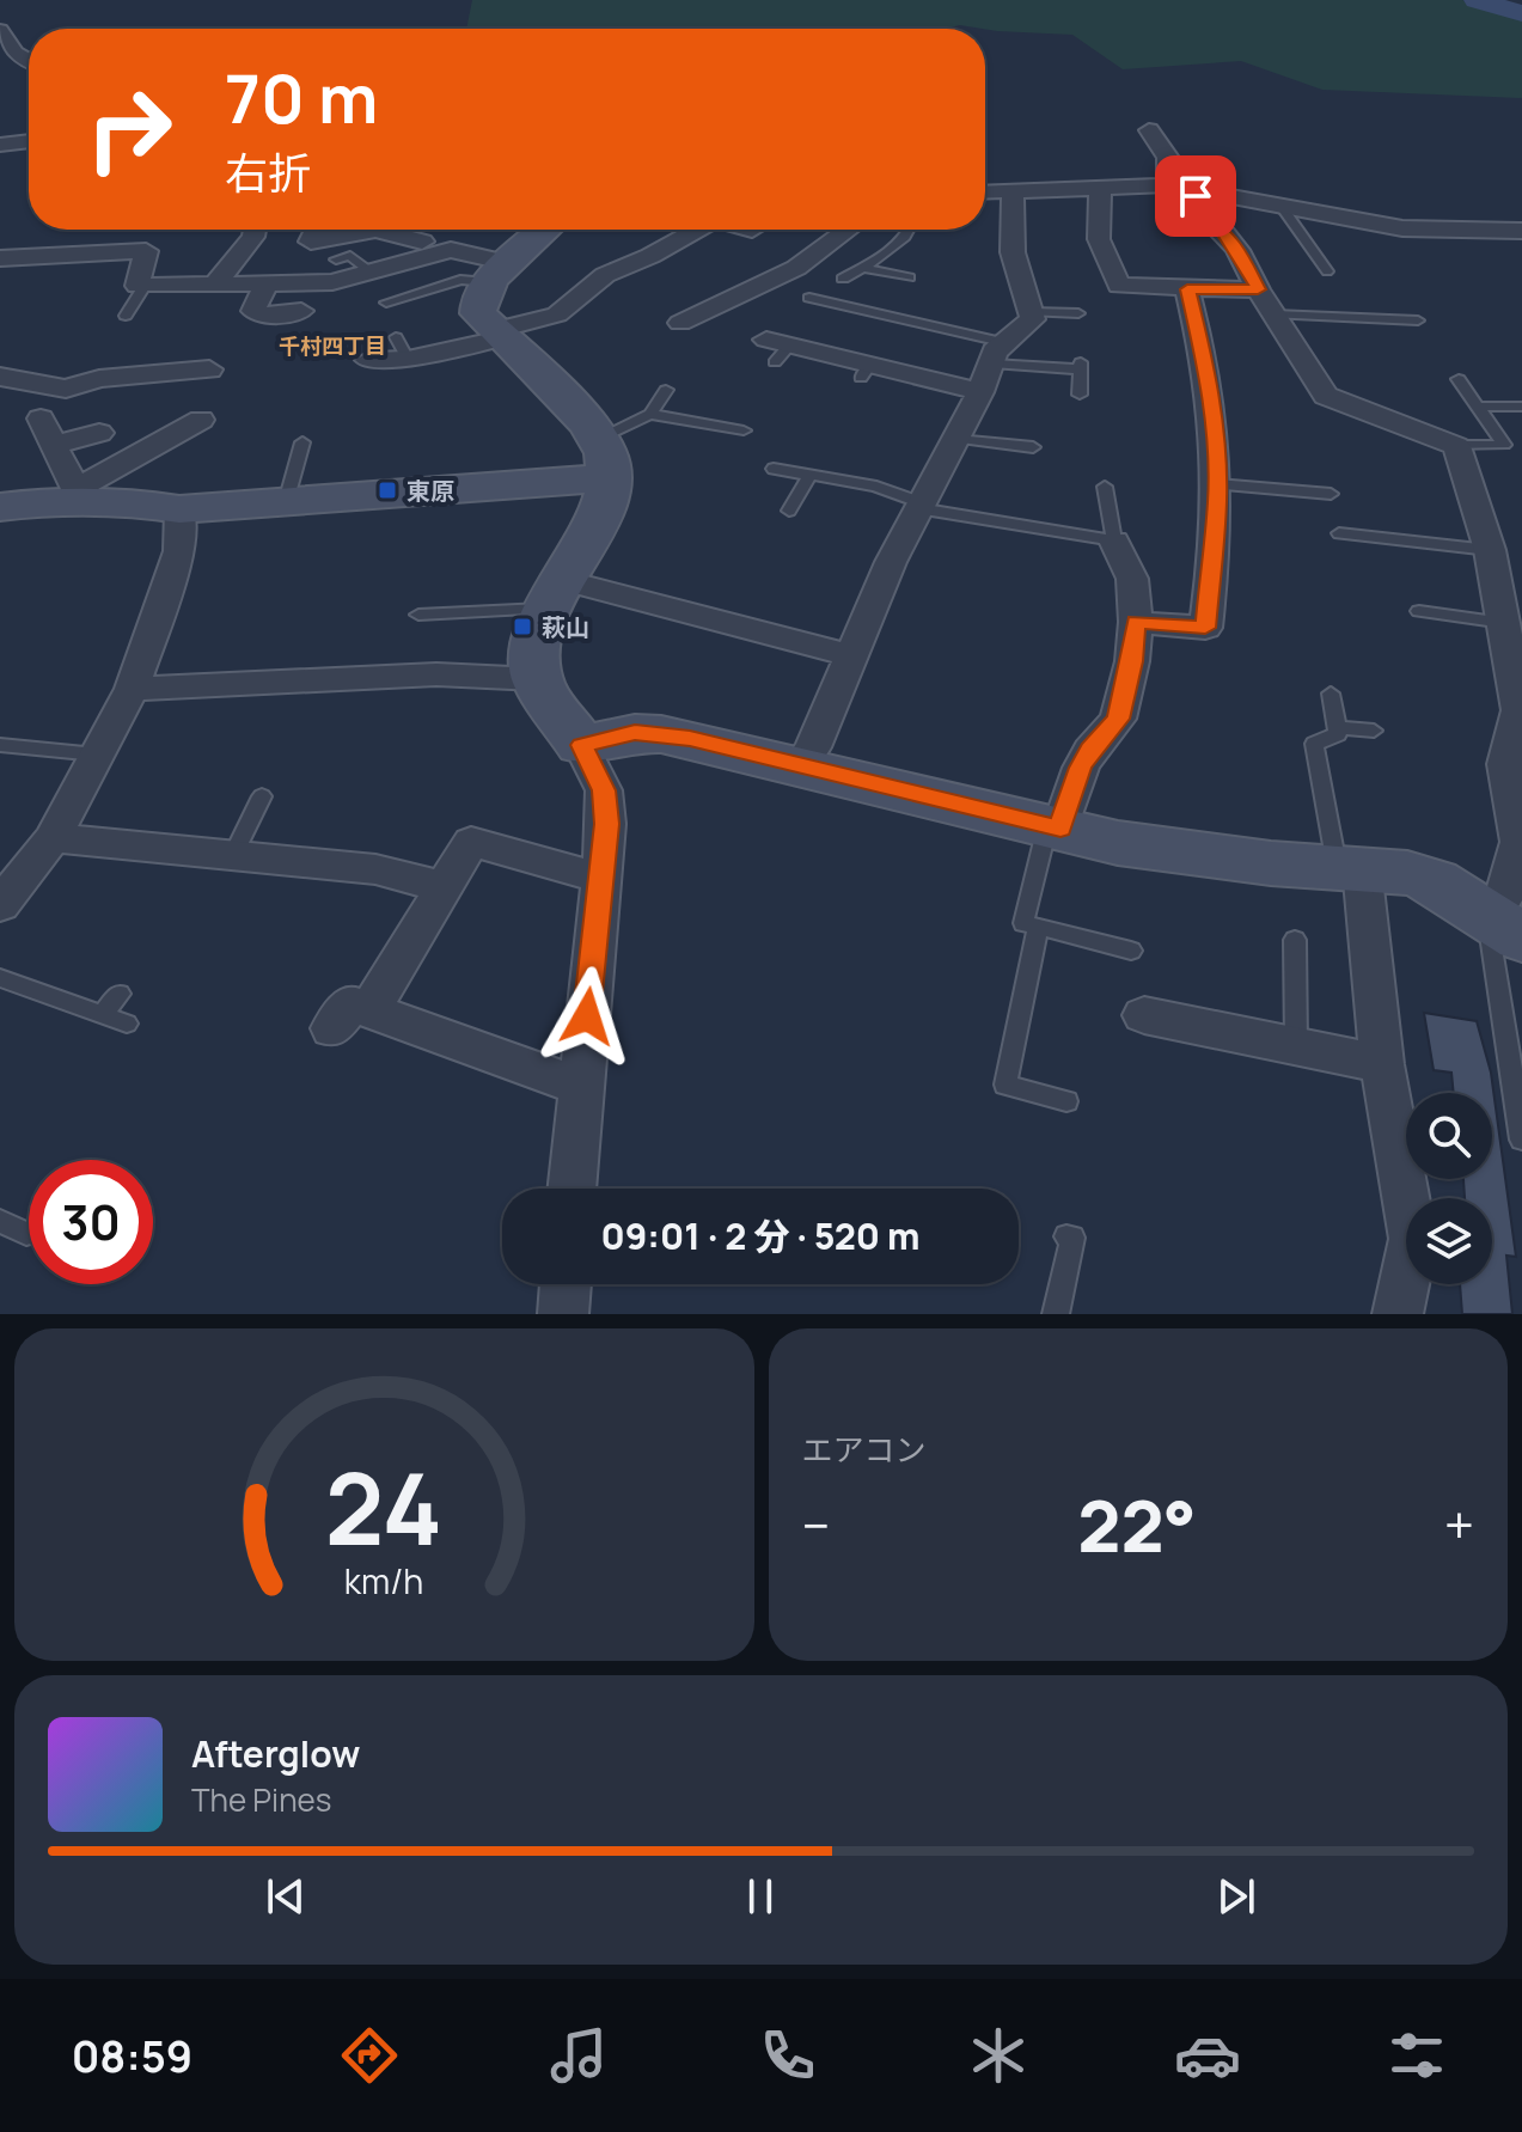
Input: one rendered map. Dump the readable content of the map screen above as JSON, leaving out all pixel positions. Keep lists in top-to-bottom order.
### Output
{
  "districts": ["千村四丁目"],
  "places": {
    "transit": ["東原", "萩山"]
  },
  "page": {
    "turn": ["70 m", "右折"],
    "limit": "30",
    "trip": "09:01 · 2 分 · 520 m",
    "tile": "エアコン",
    "heat": ["−", "22°", "+"],
    "song": ["Afterglow", "The Pines"],
    "tabs": "08:59",
    "gauge": ["24", "km/h"]
  }
}
